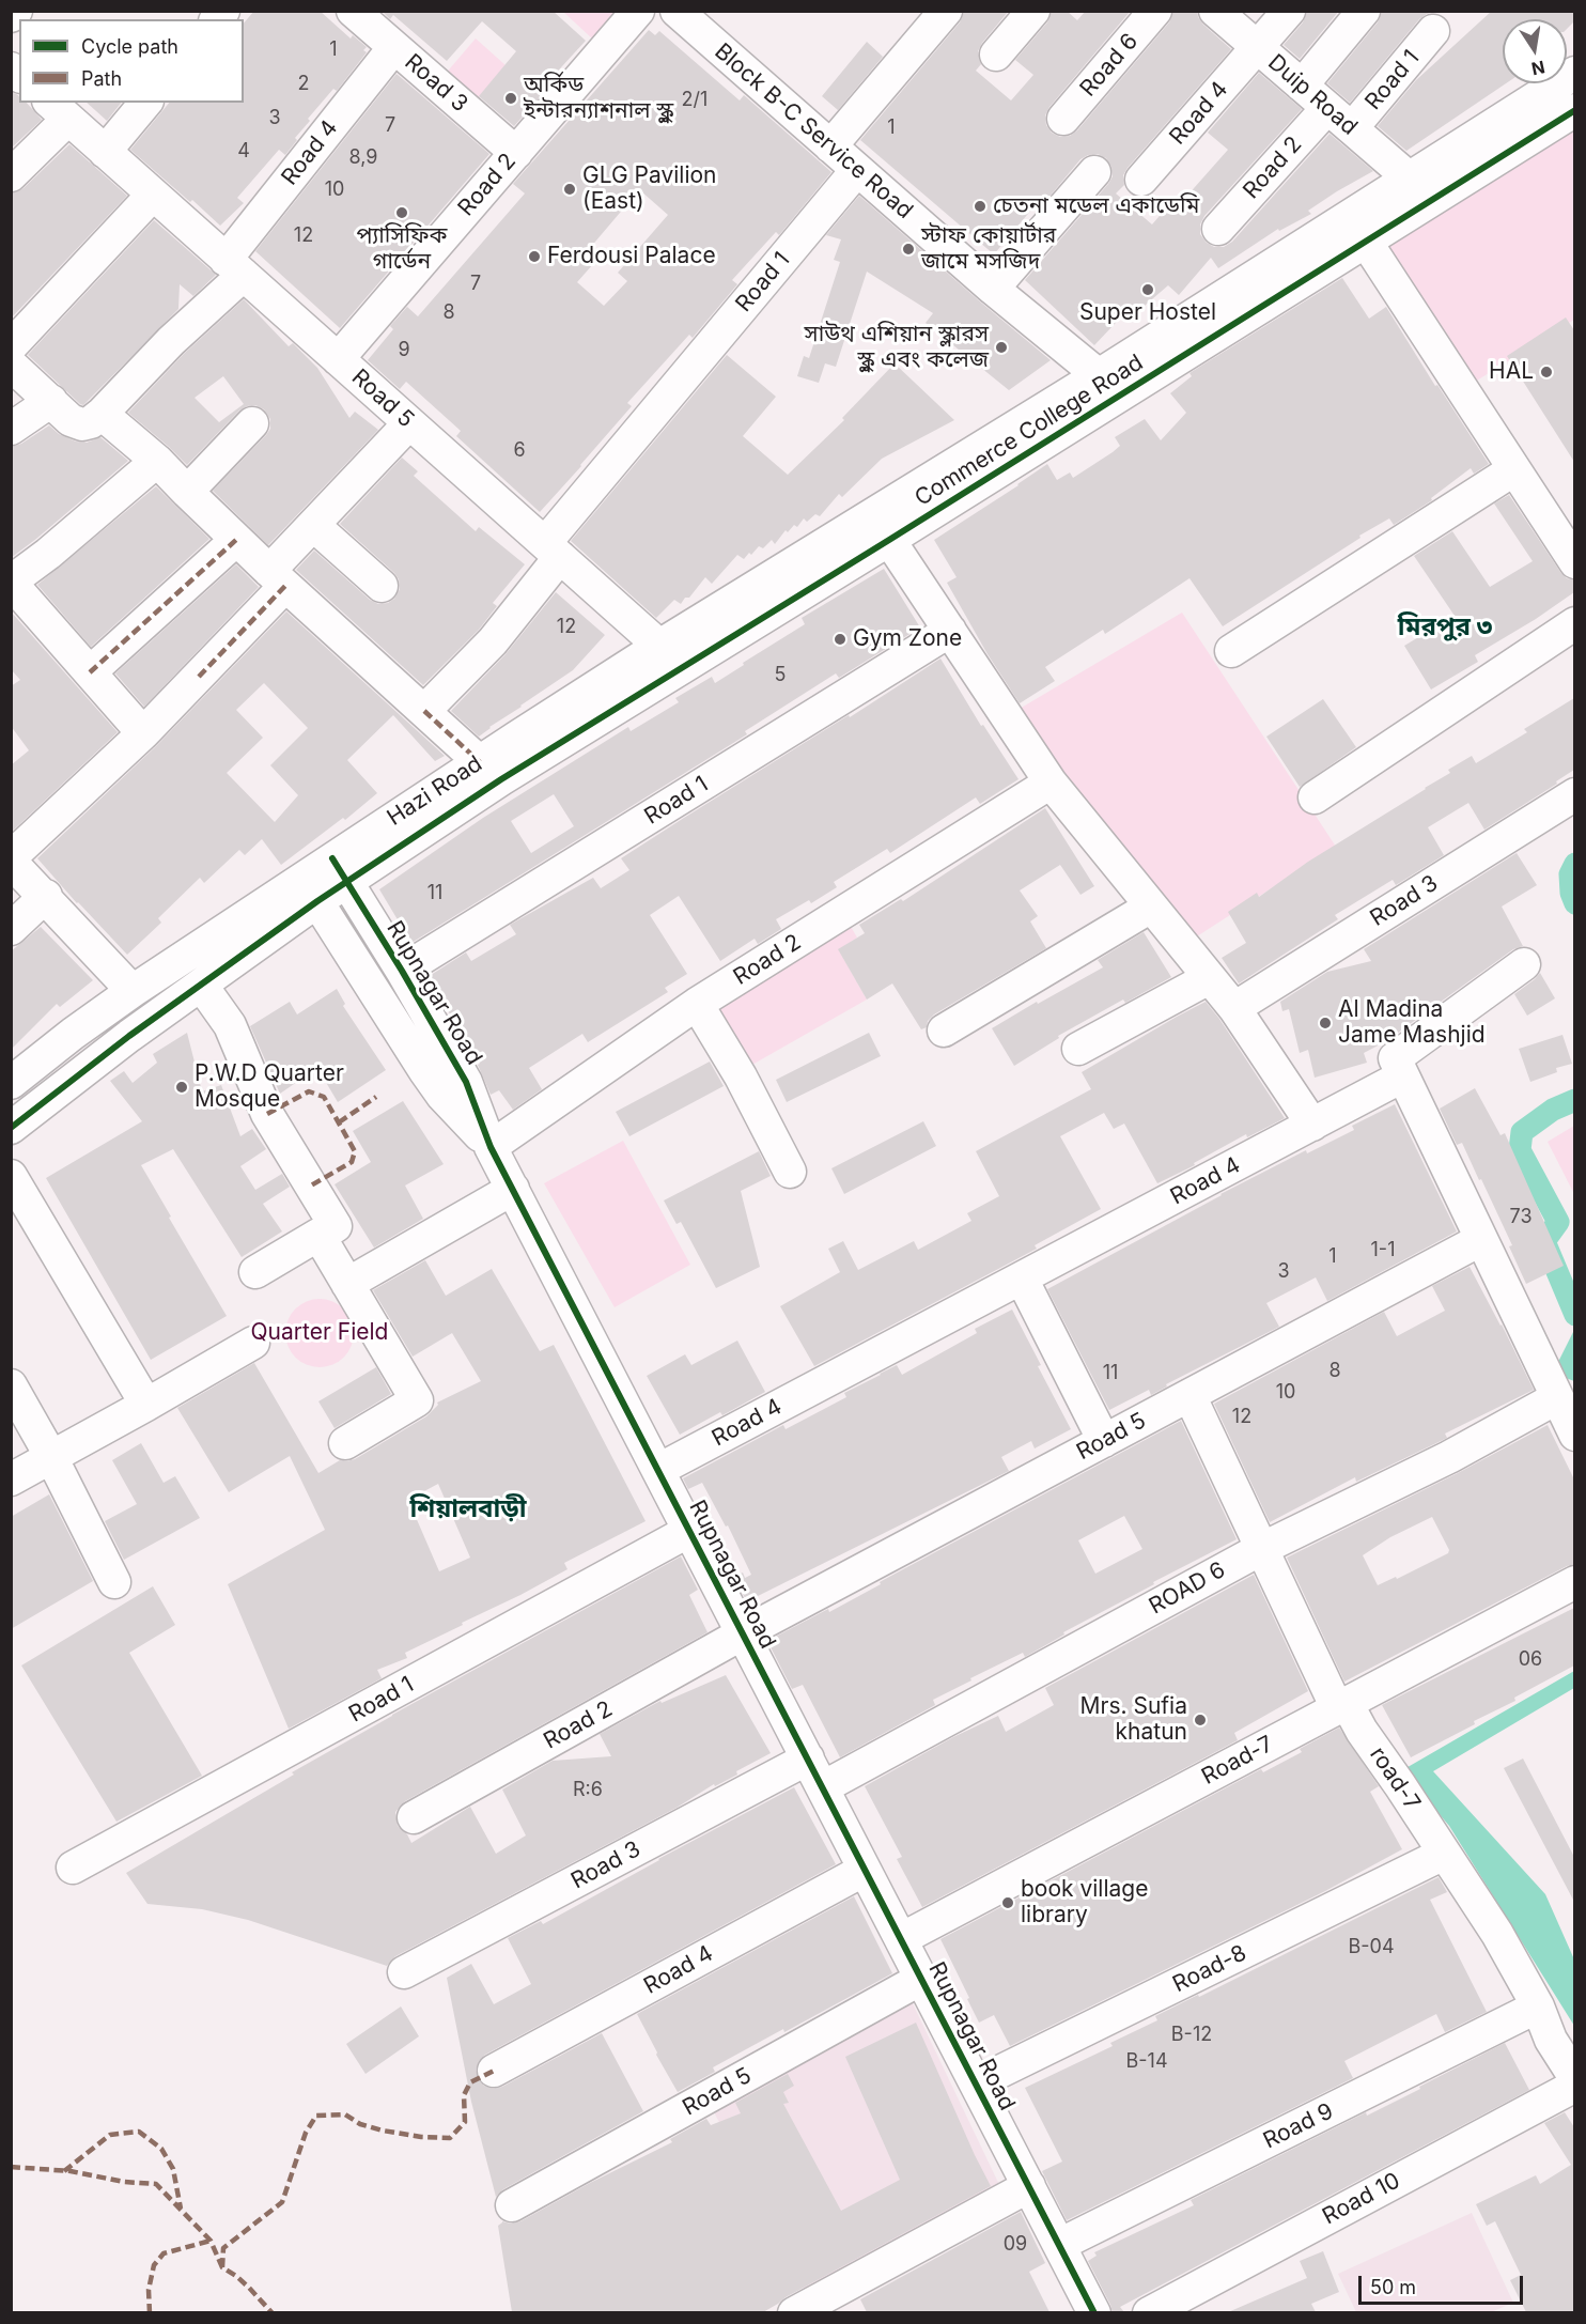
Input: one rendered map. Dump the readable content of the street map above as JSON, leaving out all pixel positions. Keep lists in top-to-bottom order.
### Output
{
  "streets": {
    "street": [
      "Road 6",
      "Road 1",
      "Road 3",
      "Duip Road",
      "Road 4",
      "Block B-C Service Road",
      "Road 2",
      "Road 5",
      "Commerce College Road",
      "Hazi Road",
      "Rupnagar Road",
      "ROAD 6",
      "Road-7",
      "road-7",
      "Road-8",
      "Road 9",
      "Road 10"
    ]
  },
  "crossings": [
    ["Road 1", "Duip Road"],
    ["Road 1", "Block B-C Service Road"],
    ["Road 1", "Road 5"],
    ["Road 1", "Rupnagar Road"],
    ["Road 3", "Road 4"],
    ["Road 3", "Road 2"],
    ["Road 3", "Rupnagar Road"],
    ["Duip Road", "Road 4"],
    ["Duip Road", "Road 2"],
    ["Duip Road", "Commerce College Road"],
    ["Road 4", "Road 5"],
    ["Road 4", "Rupnagar Road"],
    ["Block B-C Service Road", "Commerce College Road"],
    ["Road 2", "Road 5"],
    ["Road 2", "Rupnagar Road"],
    ["Road 5", "Hazi Road"],
    ["Road 5", "Rupnagar Road"],
    ["Road 5", "road-7"],
    ["Commerce College Road", "Hazi Road"],
    ["Hazi Road", "Rupnagar Road"],
    ["Rupnagar Road", "ROAD 6"],
    ["Rupnagar Road", "Road-7"],
    ["Rupnagar Road", "Road-8"],
    ["Rupnagar Road", "Road 9"],
    ["ROAD 6", "road-7"],
    ["Road-7", "road-7"],
    ["road-7", "Road-8"],
    ["road-7", "Road 9"]
  ],
  "districts": ["মিরপুর ৩", "শিয়ালবাড়ী"],
  "parks": ["Quarter Field"],
  "places": [
    "অর্কিড ইন্টারন্যাশনাল স্কুল",
    "GLG Pavilion (East)",
    "চেতনা মডেল একাডেমি",
    "প্যাসিফিক গার্ডেন",
    "স্টাফ কোয়ার্টার জামে মসজিদ",
    "Ferdousi Palace",
    "Super Hostel",
    "সাউথ এশিয়ান স্কলারস স্কুল এবং কলেজ",
    "HAL",
    "Gym Zone",
    "Al Madina Jame Mashjid",
    "P.W.D Quarter Mosque",
    "Mrs. Sufia khatun",
    "book village library"
  ],
  "house_numbers": [
    "1",
    "2",
    "2/1",
    "3",
    "7",
    "1",
    "4",
    "8,9",
    "10",
    "12",
    "7",
    "8",
    "9",
    "6",
    "12",
    "5",
    "11",
    "73",
    "1-1",
    "1",
    "3",
    "8",
    "11",
    "10",
    "12",
    "06",
    "R:6",
    "B-04",
    "B-12",
    "B-14",
    "09"
  ],
  "legend": ["Cycle path", "Path"],
  "scale_bar": "50 m",
  "north": "bottom"
}
